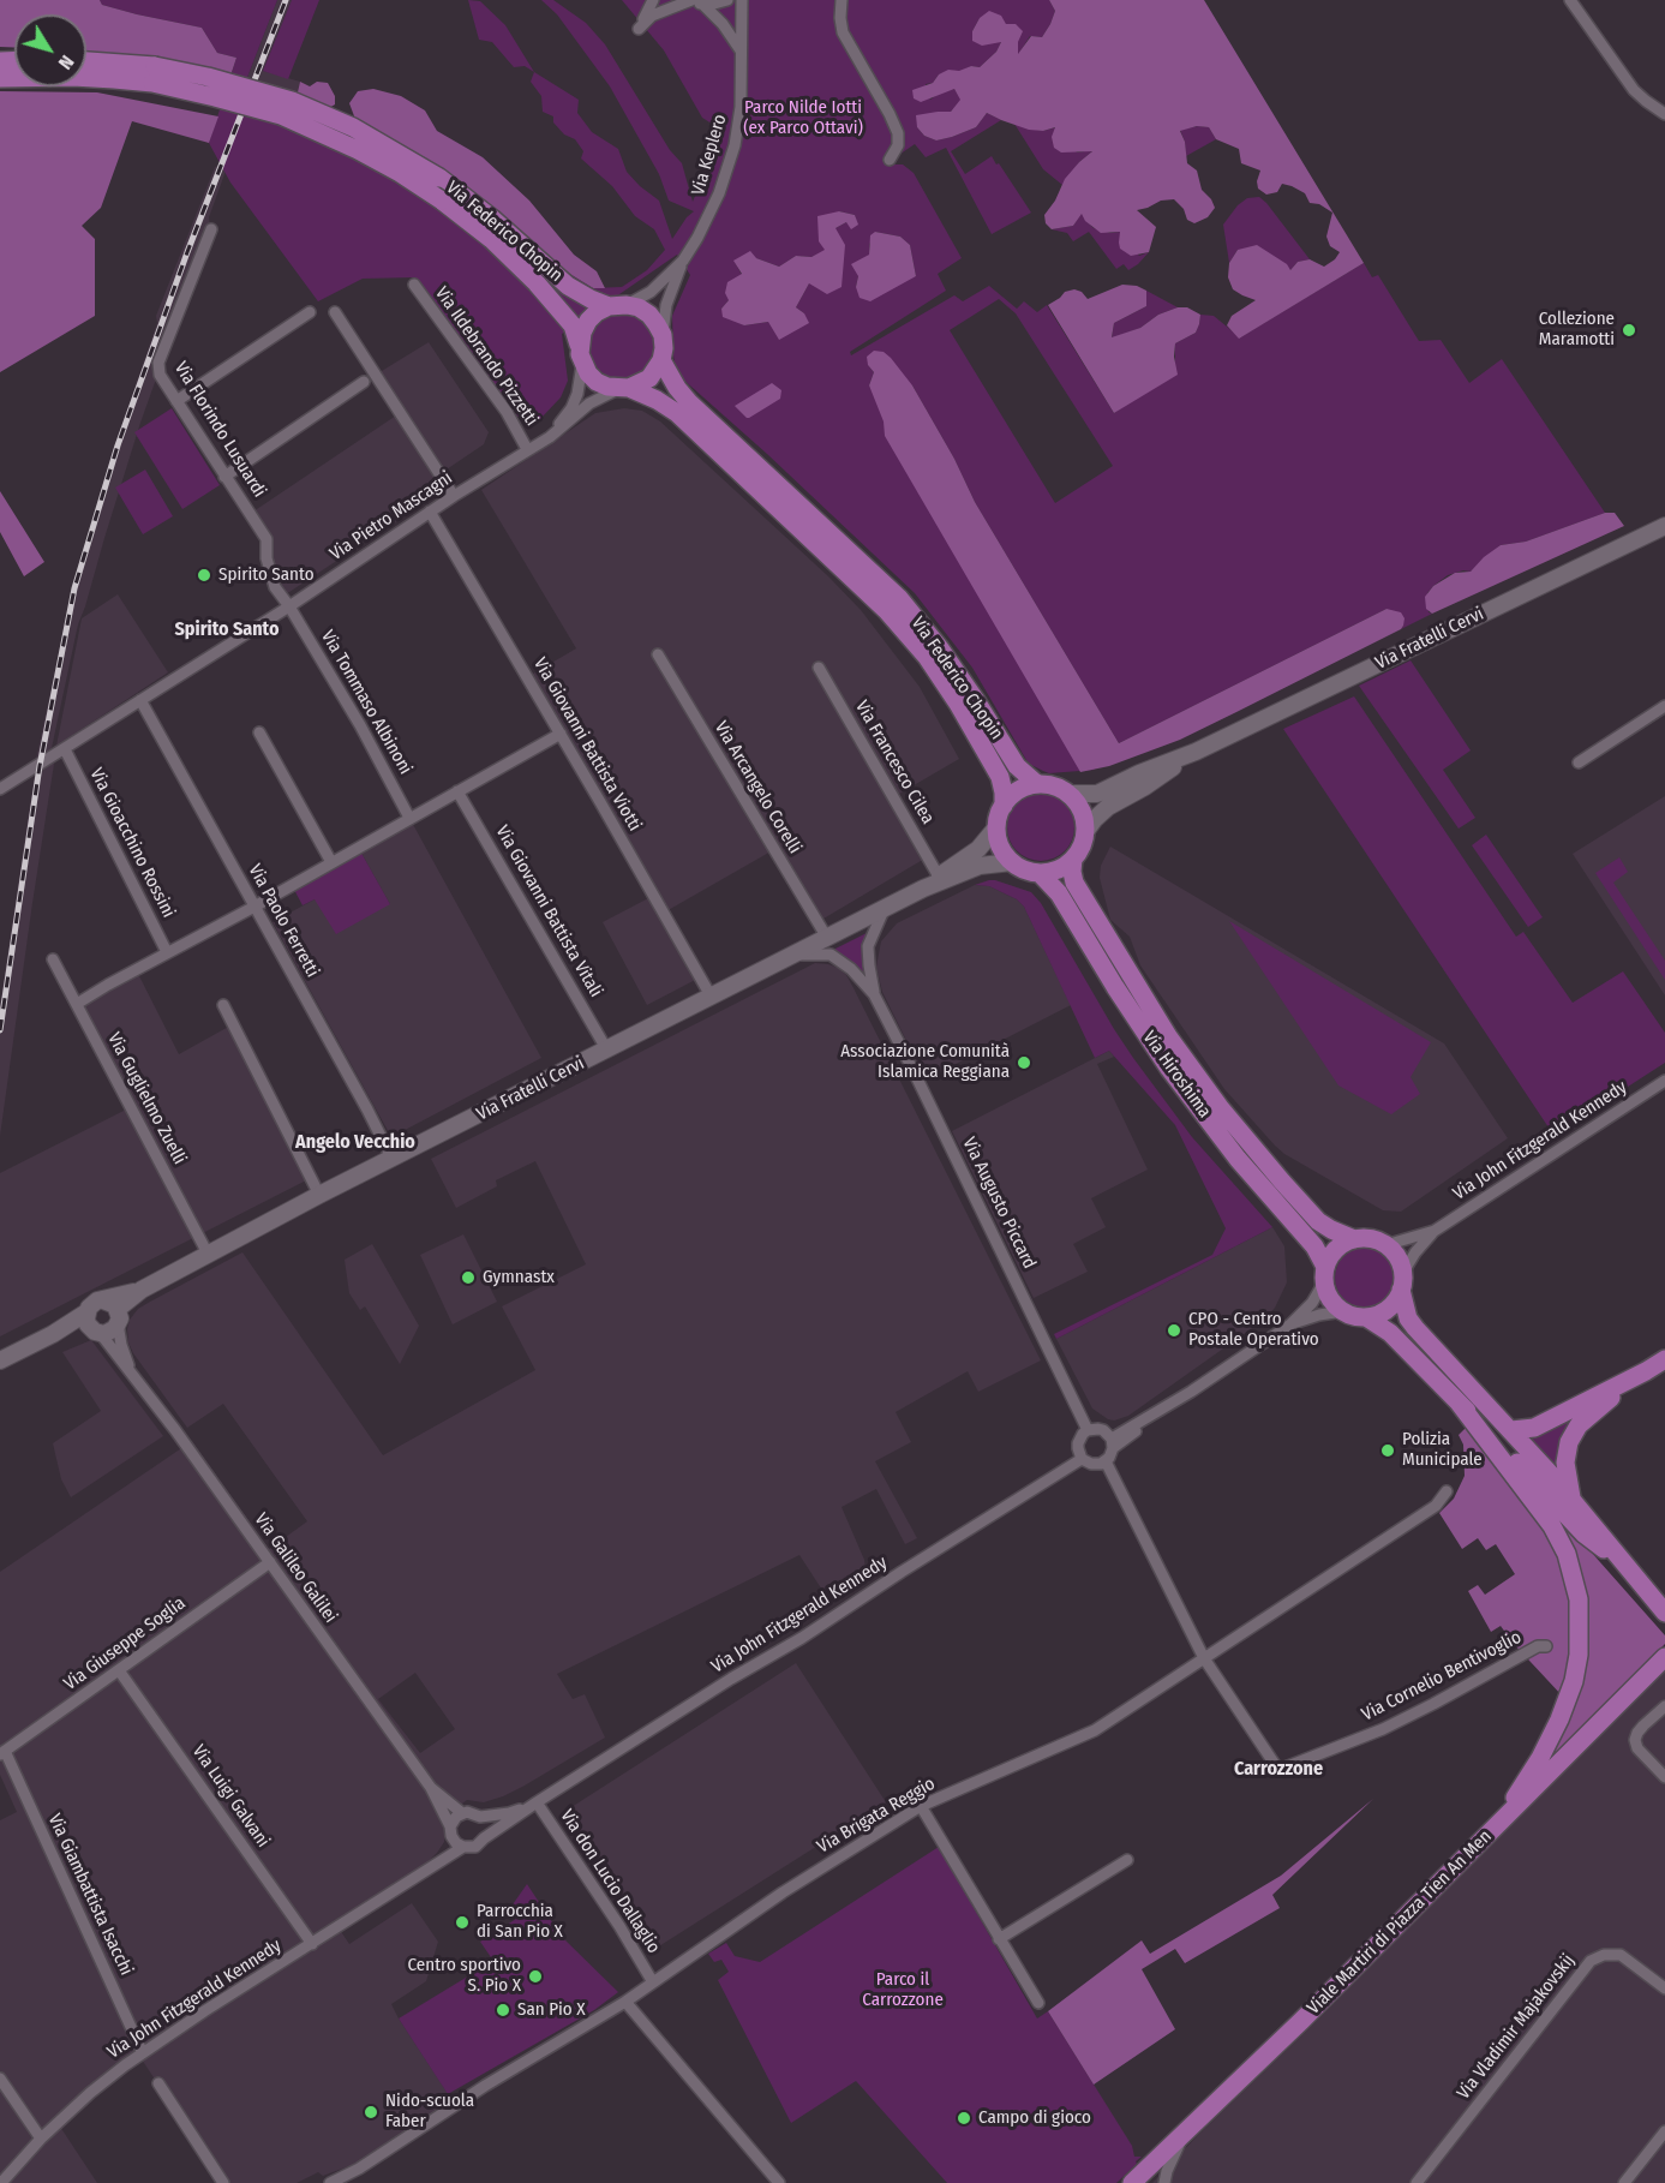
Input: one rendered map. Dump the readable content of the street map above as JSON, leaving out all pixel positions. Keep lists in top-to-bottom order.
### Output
{
  "streets": {
    "main road": [
      "Via Federico Chopin",
      "Via Fratelli Cervi",
      "Via Hiroshima",
      "Viale Martiri di Piazza Tien An Men"
    ],
    "street": [
      "Via Keplero",
      "Via Ildebrando Pizzetti",
      "Via Florindo Lusuardi",
      "Via Pietro Mascagni",
      "Via Tommaso Albinoni",
      "Via Giovanni Battista Viotti",
      "Via Francesco Cilea",
      "Via Arcangelo Corelli",
      "Via Gioacchino Rossini",
      "Via Giovanni Battista Vitali",
      "Via Paolo Ferretti",
      "Via Guglielmo Zuelli",
      "Via John Fitzgerald Kennedy",
      "Via Augusto Piccard",
      "Via Galileo Galilei",
      "Via Giuseppe Soglia",
      "Via Cornelio Bentivoglio",
      "Via Luigi Galvani",
      "Via Brigata Reggio",
      "Via don Lucio Dallaglio",
      "Via Giambattista Isacchi",
      "Via Vladimir Majakovskij"
    ]
  },
  "crossings": [
    ["Via Federico Chopin", "Via Pietro Mascagni"],
    ["Via Federico Chopin", "Via Fratelli Cervi"],
    ["Via Federico Chopin", "Via Hiroshima"],
    ["Via Ildebrando Pizzetti", "Via Pietro Mascagni"],
    ["Via Florindo Lusuardi", "Via Pietro Mascagni"],
    ["Via Florindo Lusuardi", "Via Tommaso Albinoni"],
    ["Via Pietro Mascagni", "Via Tommaso Albinoni"],
    ["Via Pietro Mascagni", "Via Giovanni Battista Viotti"],
    ["Via Pietro Mascagni", "Via Gioacchino Rossini"],
    ["Via Pietro Mascagni", "Via Paolo Ferretti"],
    ["Via Fratelli Cervi", "Via Giovanni Battista Viotti"],
    ["Via Fratelli Cervi", "Via Francesco Cilea"],
    ["Via Fratelli Cervi", "Via Arcangelo Corelli"],
    ["Via Fratelli Cervi", "Via Giovanni Battista Vitali"],
    ["Via Fratelli Cervi", "Via Paolo Ferretti"],
    ["Via Fratelli Cervi", "Via Hiroshima"],
    ["Via Fratelli Cervi", "Via Guglielmo Zuelli"],
    ["Via Fratelli Cervi", "Via Augusto Piccard"],
    ["Via Fratelli Cervi", "Via Galileo Galilei"],
    ["Via Hiroshima", "Via John Fitzgerald Kennedy"],
    ["Via John Fitzgerald Kennedy", "Via Augusto Piccard"],
    ["Via John Fitzgerald Kennedy", "Via Galileo Galilei"],
    ["Via John Fitzgerald Kennedy", "Via Luigi Galvani"],
    ["Via John Fitzgerald Kennedy", "Via don Lucio Dallaglio"],
    ["Via John Fitzgerald Kennedy", "Via Giambattista Isacchi"],
    ["Via Galileo Galilei", "Via Giuseppe Soglia"],
    ["Via Giuseppe Soglia", "Via Luigi Galvani"],
    ["Via Giuseppe Soglia", "Via Giambattista Isacchi"],
    ["Via Cornelio Bentivoglio", "Via Brigata Reggio"],
    ["Via Brigata Reggio", "Via don Lucio Dallaglio"]
  ],
  "districts": ["Spirito Santo", "Angelo Vecchio", "Carrozzone"],
  "parks": ["Parco Nilde Iotti (ex Parco Ottavi)", "Parco il Carrozzone"],
  "places": [
    "Collezione Maramotti",
    "Spirito Santo",
    "Associazione Comunità Islamica Reggiana",
    "Gymnastx",
    "CPO - Centro Postale Operativo",
    "Polizia Municipale",
    "Parrocchia di San Pio X",
    "Centro sportivo S. Pio X",
    "San Pio X",
    "Nido-scuola Faber",
    "Campo di gioco"
  ],
  "north": "bottom right"
}
